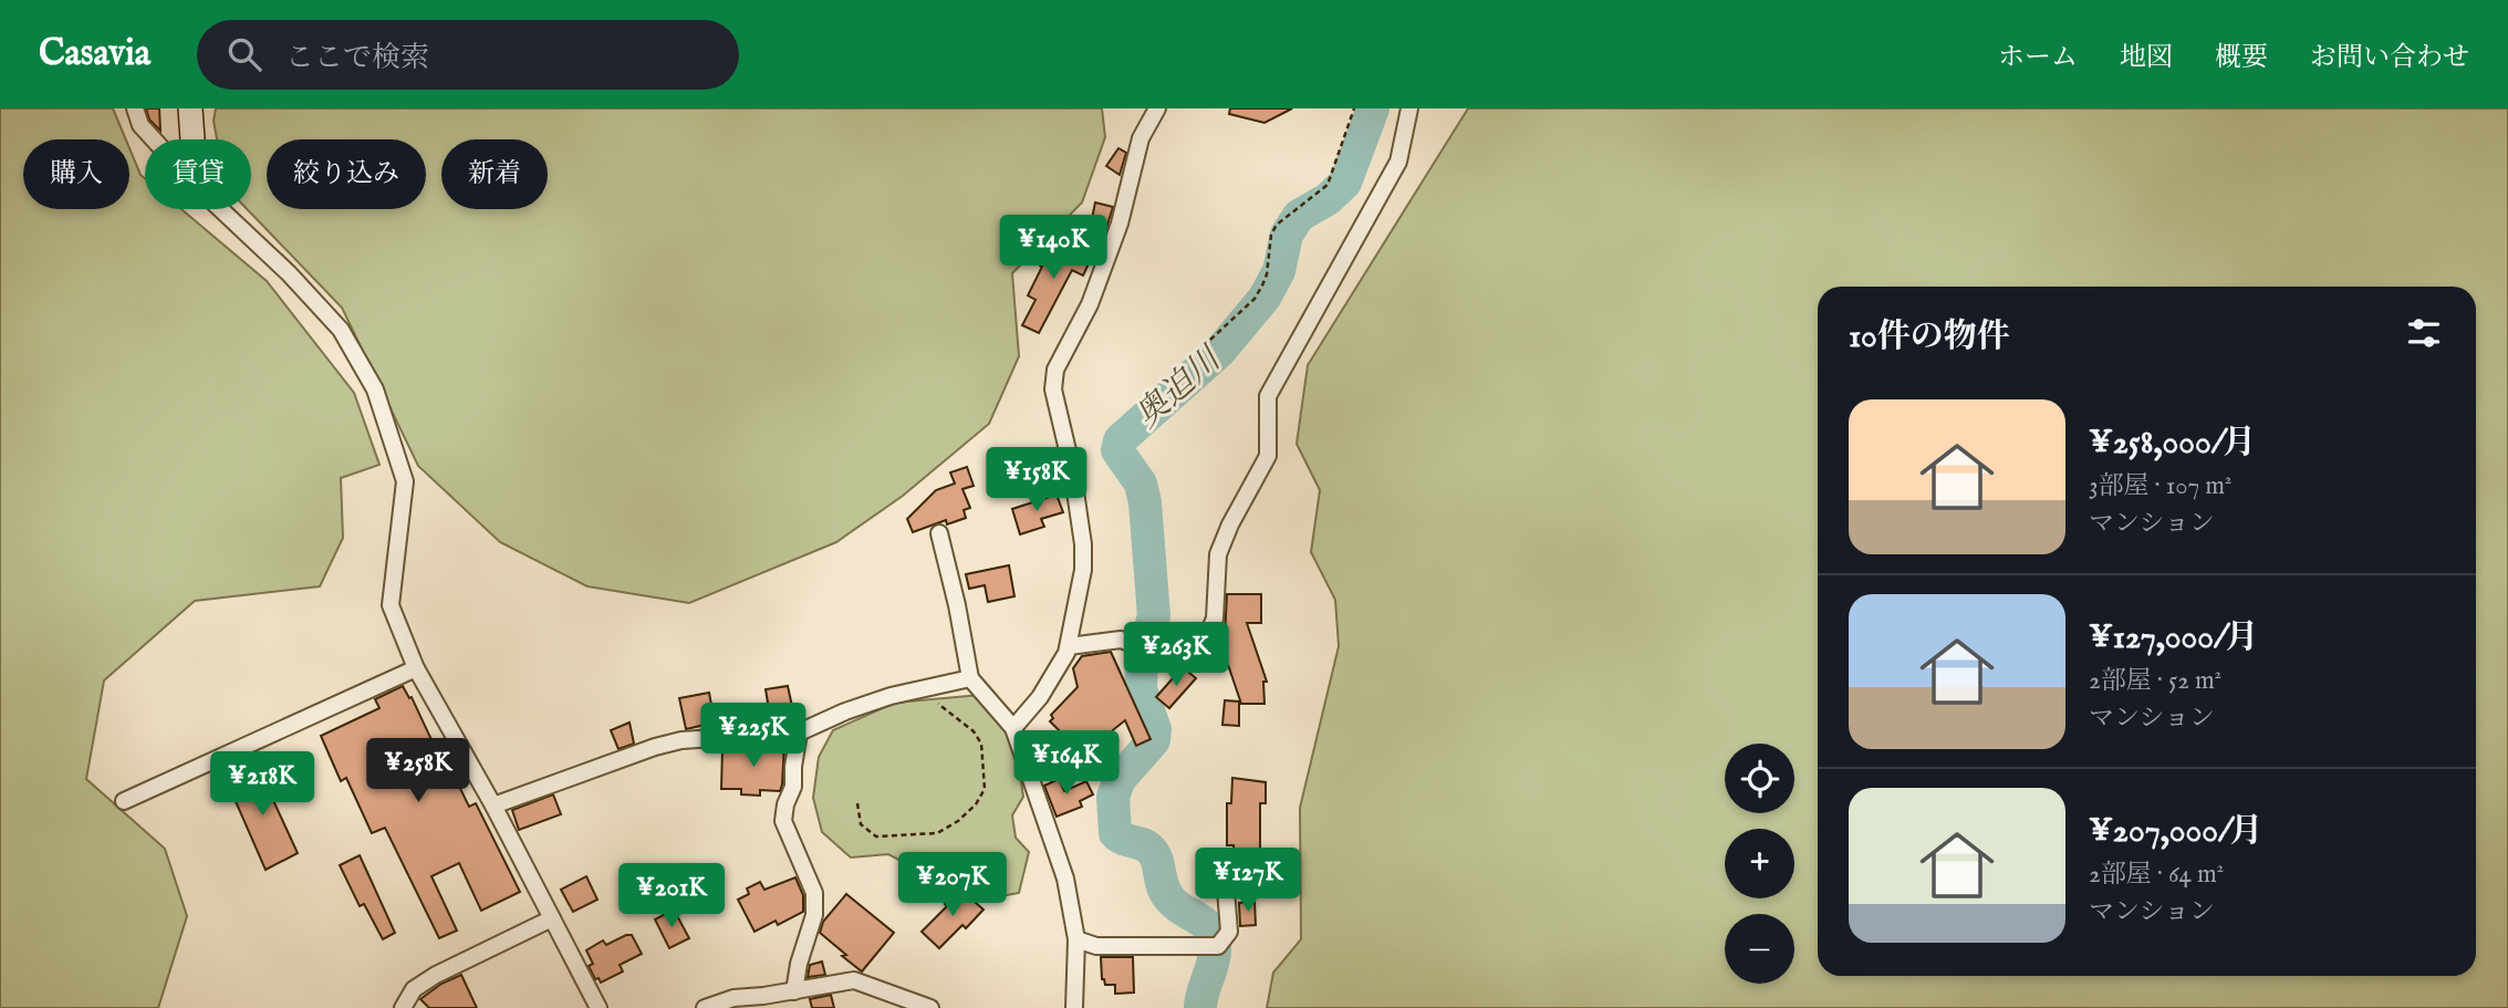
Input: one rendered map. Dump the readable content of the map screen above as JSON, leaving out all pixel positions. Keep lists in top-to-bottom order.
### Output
{
  "water": ["奥迫川"],
  "page": {
    "header": "Casavia",
    "search": "ここで検索",
    "nav": [
      "ホーム",
      "地図",
      "概要",
      "お問い合わせ"
    ],
    "chip": [
      "購入",
      "賃貸",
      "絞り込み",
      "新着"
    ],
    "price": [
      "¥140K",
      "¥158K",
      "¥263K",
      "¥225K",
      "¥164K",
      "¥258K",
      "¥218K",
      "¥127K",
      "¥207K",
      "¥201K"
    ],
    "heading": "10件の物件",
    "list": [
      {
        "name": "¥258,000/月",
        "note": "3部屋 · 107 m² · マンション"
      },
      {
        "name": "¥127,000/月",
        "note": "2部屋 · 52 m² · マンション"
      },
      {
        "name": "¥207,000/月",
        "note": "2部屋 · 64 m² · マンション"
      }
    ],
    "map_buttons": ["+", "−"]
  }
}
